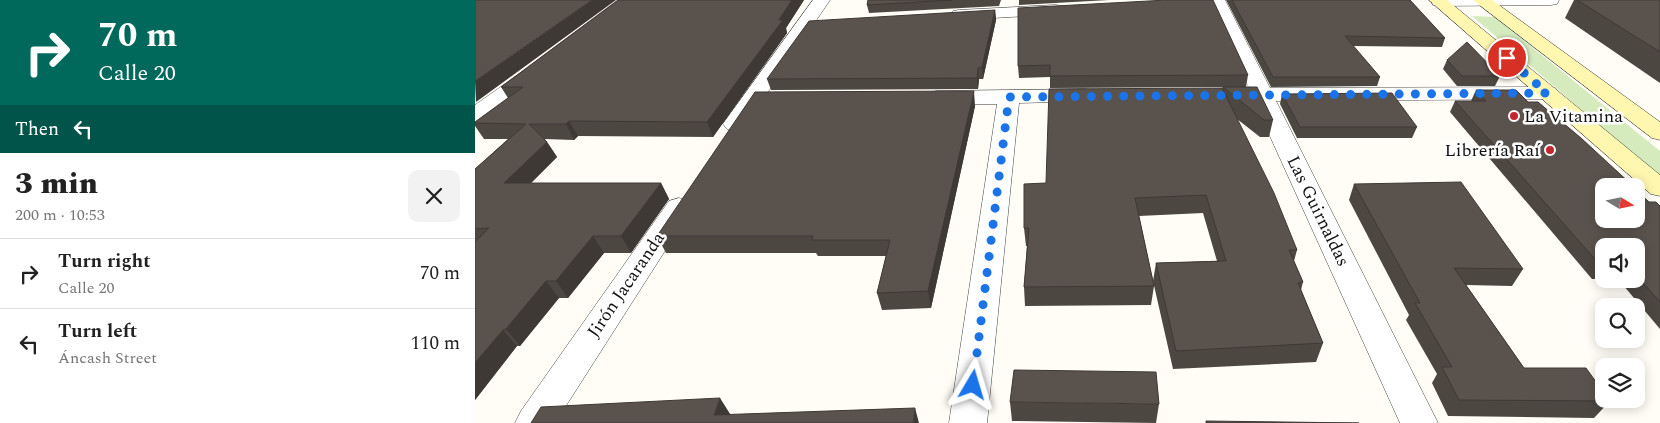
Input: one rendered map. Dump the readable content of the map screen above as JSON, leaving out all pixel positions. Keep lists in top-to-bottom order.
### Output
{
  "streets": {
    "street": ["Las Guirnaldas", "Jirón Jacaranda"]
  },
  "places": ["La Vitamina", "Librería Raí"],
  "north": "right",
  "page": {
    "turn": ["70 m", "Calle 20"],
    "then": "Then",
    "heading": ["3 min", "200 m · 10:53"],
    "list": [
      {
        "name": "Turn right",
        "note": "Calle 20",
        "value": "70 m"
      },
      {
        "name": "Turn left",
        "note": "Áncash Street",
        "value": "110 m"
      }
    ]
  }
}
